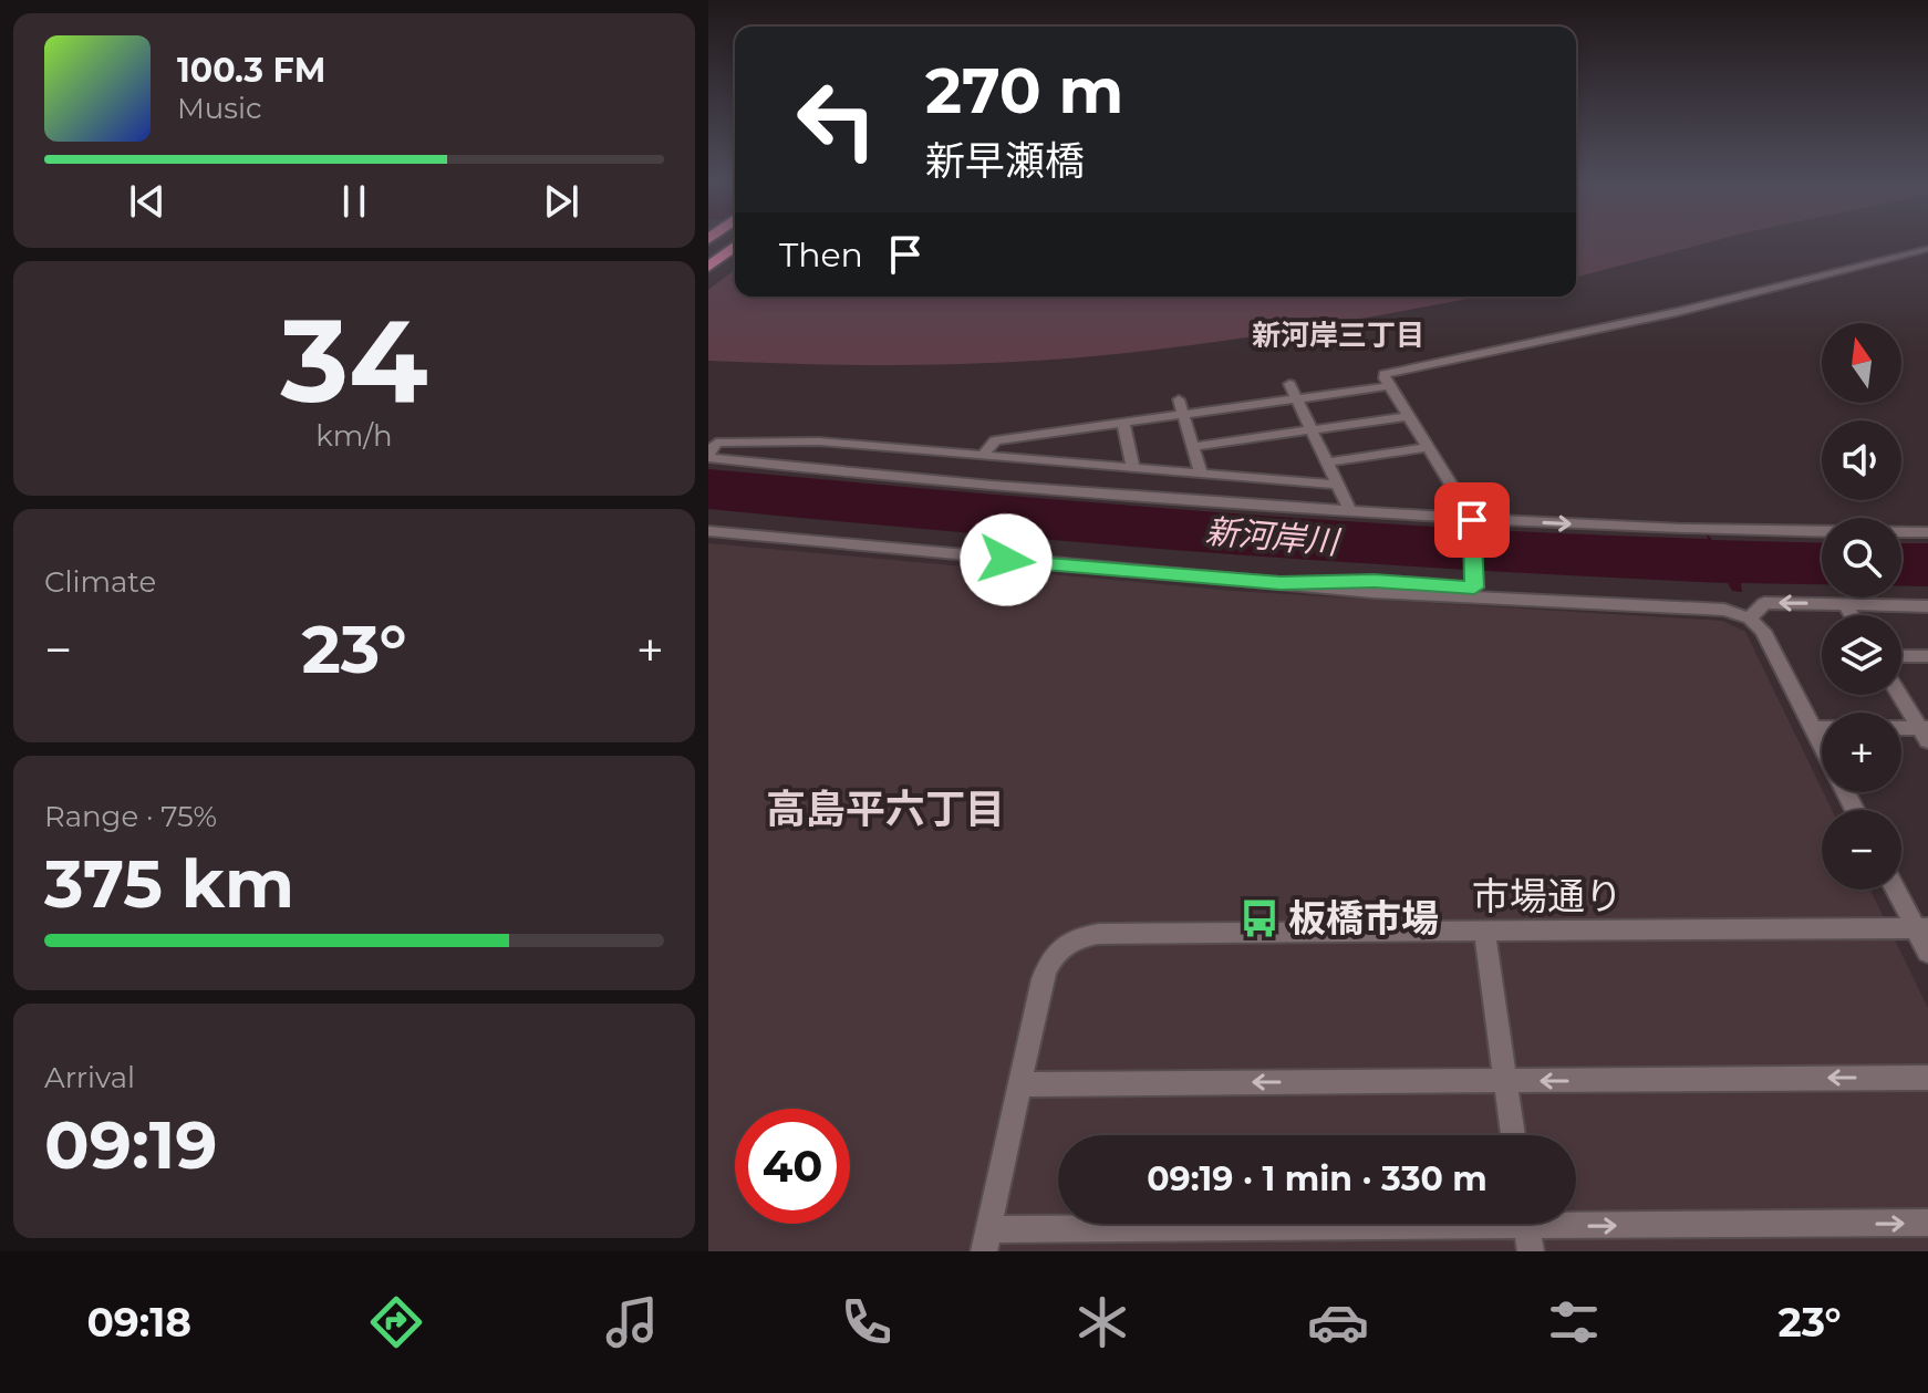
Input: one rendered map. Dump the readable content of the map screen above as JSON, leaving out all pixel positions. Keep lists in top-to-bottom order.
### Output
{
  "streets": {
    "street": ["市場通り"]
  },
  "districts": ["新河岸三丁目", "高島平六丁目"],
  "water": ["新河岸川"],
  "places": {
    "bus stop": ["板橋市場"]
  },
  "north": "top",
  "page": {
    "turn": ["270 m", "新早瀬橋"],
    "song": ["100.3 FM", "Music"],
    "then": "Then",
    "tile": [
      ["34", "km/h"],
      "Climate",
      ["Range · 75%", "375 km"],
      ["Arrival", "09:19"]
    ],
    "map_buttons": ["+", "−"],
    "heat": ["−", "23°", "+"],
    "limit": "40",
    "trip": "09:19 · 1 min · 330 m",
    "tabs": ["09:18", "23°"]
  }
}
